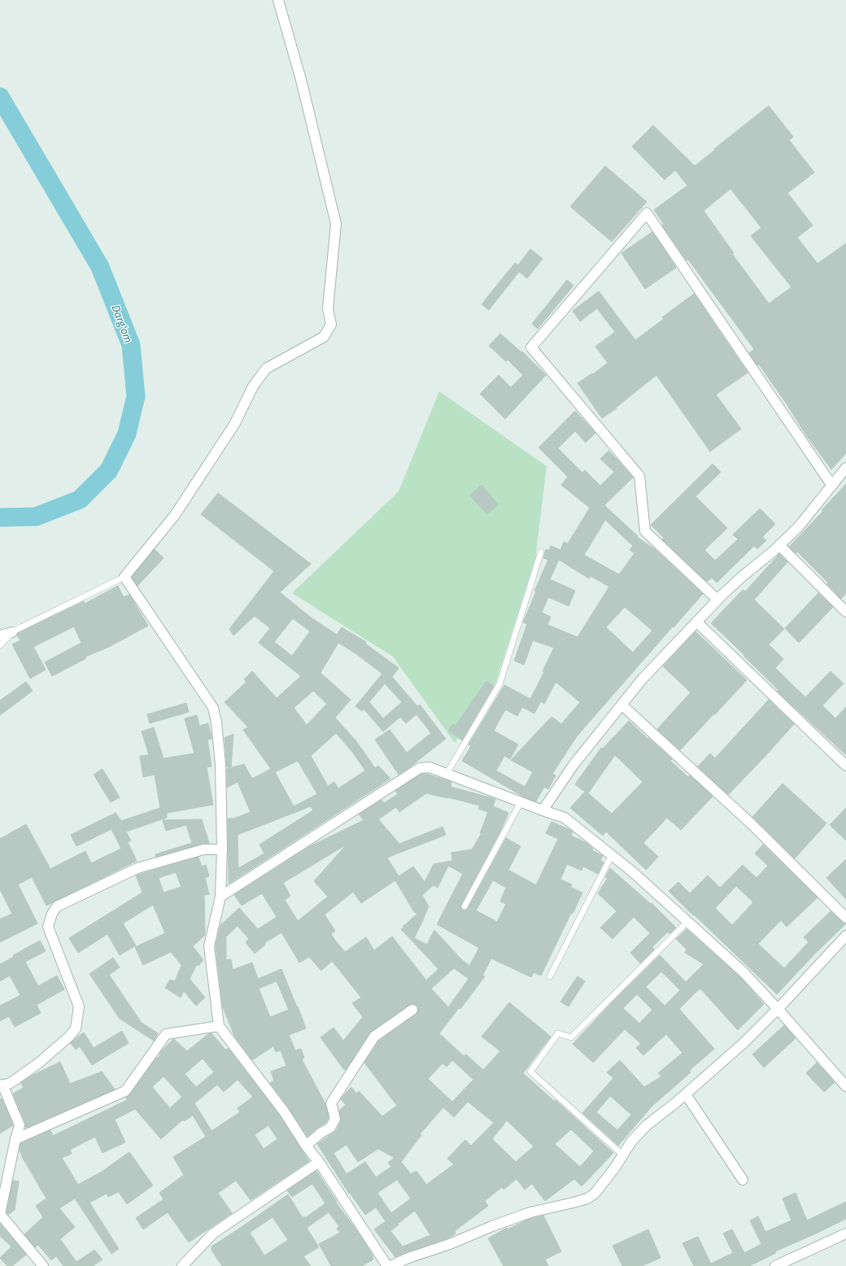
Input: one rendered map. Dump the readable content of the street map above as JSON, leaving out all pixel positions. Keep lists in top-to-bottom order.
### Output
{
  "water": ["Darg'om"]
}
